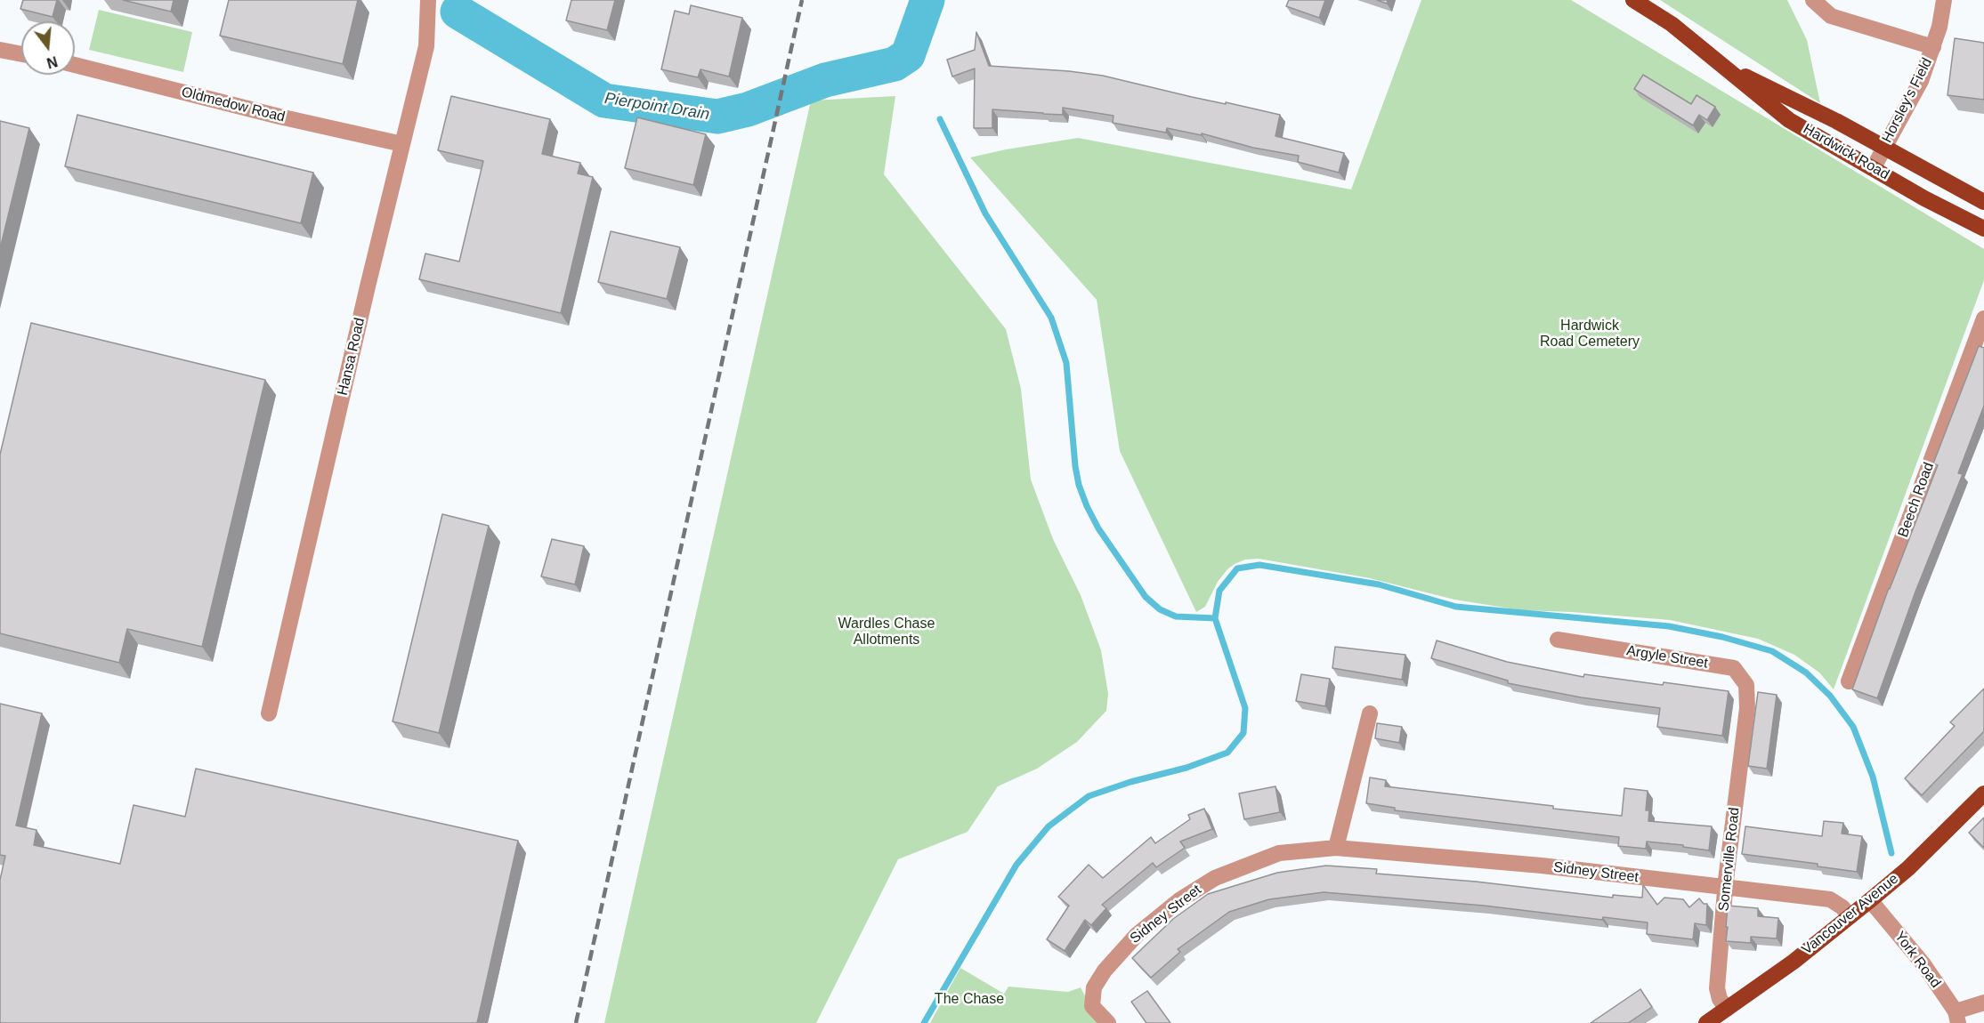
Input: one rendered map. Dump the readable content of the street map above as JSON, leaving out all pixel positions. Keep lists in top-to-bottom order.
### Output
{
  "streets": {
    "main road": ["Hardwick Road", "Vancouver Avenue"],
    "street": [
      "Horsley's Field",
      "Oldmedow Road",
      "Hansa Road",
      "Beech Road",
      "Argyle Street",
      "Somerville Road",
      "Sidney Street",
      "York Road"
    ]
  },
  "crossings": [
    ["Horsley's Field", "Hardwick Road"],
    ["Oldmedow Road", "Hansa Road"],
    ["Argyle Street", "Somerville Road"],
    ["Somerville Road", "Sidney Street"],
    ["Somerville Road", "Vancouver Avenue"],
    ["Sidney Street", "Vancouver Avenue"],
    ["Vancouver Avenue", "York Road"]
  ],
  "water": ["Pierpoint Drain"],
  "parks": ["Hardwick Road Cemetery", "Wardles Chase Allotments", "The Chase"],
  "north": "bottom"
}
